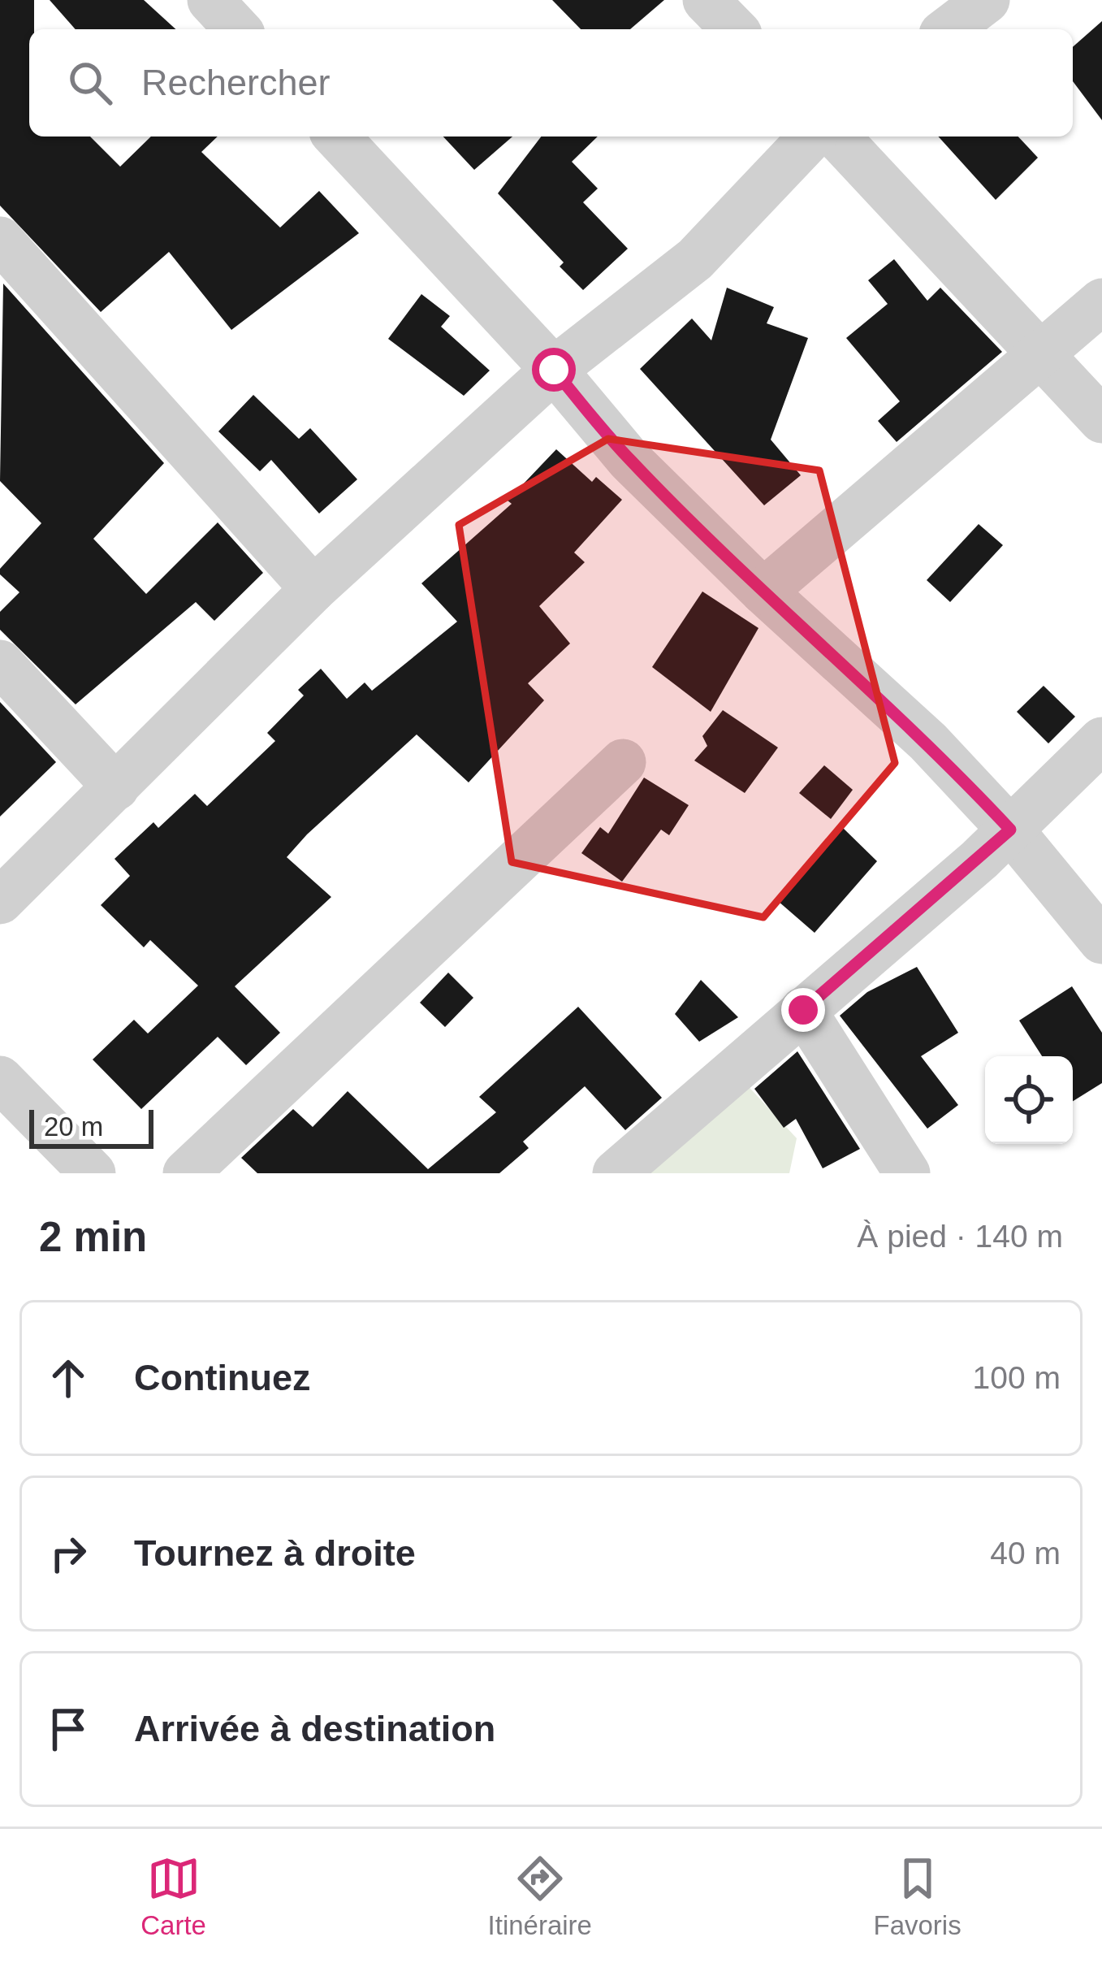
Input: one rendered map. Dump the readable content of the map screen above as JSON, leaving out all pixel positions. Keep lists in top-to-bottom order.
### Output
{
  "scale_bar": "20 m",
  "page": {
    "search": "Rechercher",
    "scale": "20 m",
    "heading": ["2 min", "À pied · 140 m"],
    "list": [
      ["Continuez", "100 m"],
      ["Tournez à droite", "40 m"],
      "Arrivée à destination"
    ],
    "nav": ["Carte", "Itinéraire", "Favoris"]
  }
}
